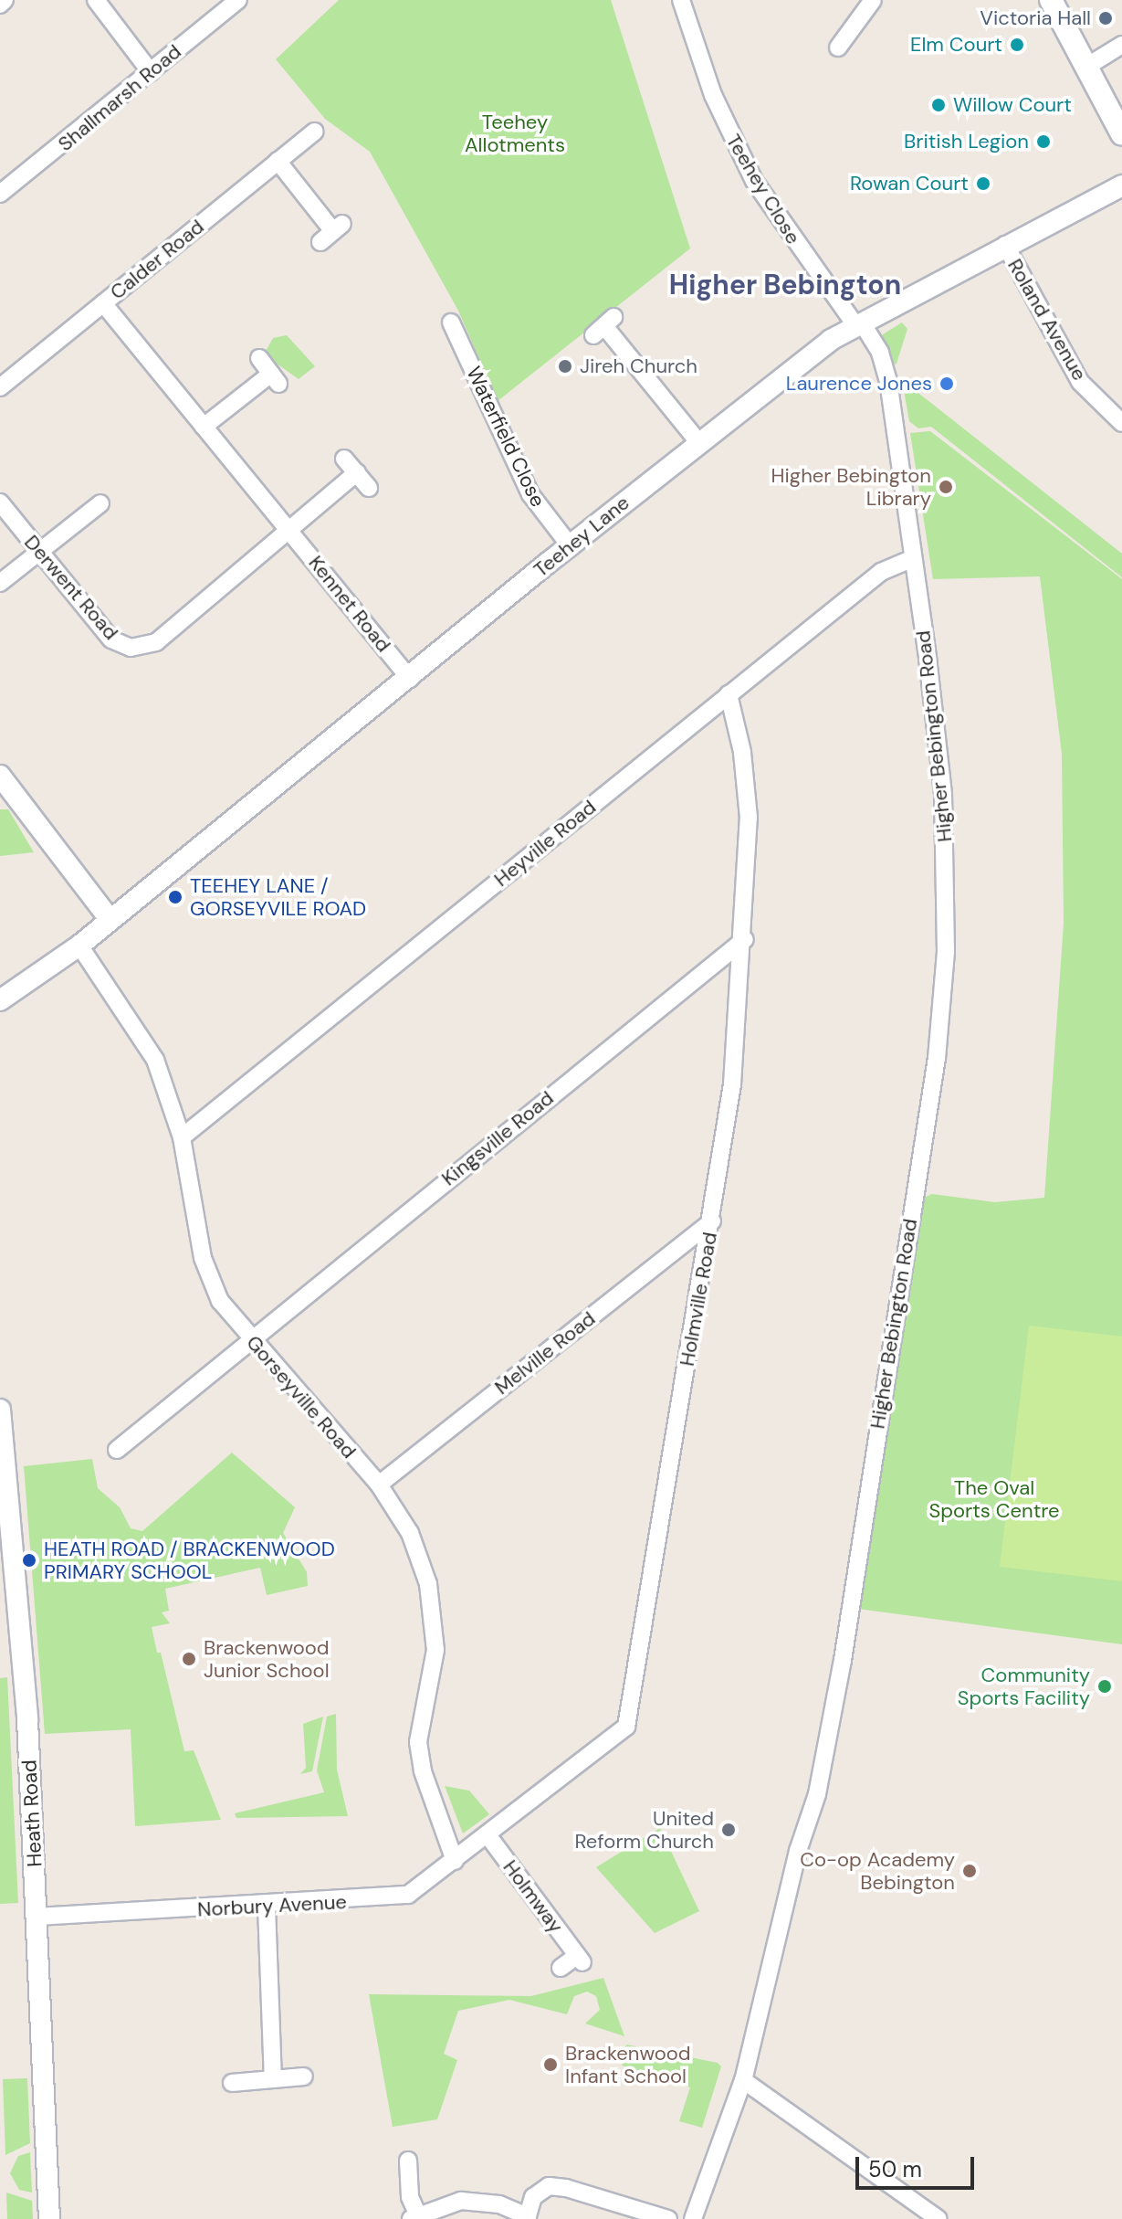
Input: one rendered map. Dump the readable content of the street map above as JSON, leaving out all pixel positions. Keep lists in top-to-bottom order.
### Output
{
  "streets": {
    "street": [
      "Shallmarsh Road",
      "Teehey Close",
      "Calder Road",
      "Roland Avenue",
      "Waterfield Close",
      "Teehey Lane",
      "Derwent Road",
      "Kennet Road",
      "Higher Bebington Road",
      "Heyville Road",
      "Kingsville Road",
      "Holmville Road",
      "Melville Road",
      "Gorseyville Road",
      "Heath Road",
      "Holmway",
      "Norbury Avenue"
    ]
  },
  "crossings": [
    ["Teehey Close", "Teehey Lane"],
    ["Teehey Close", "Higher Bebington Road"],
    ["Calder Road", "Kennet Road"],
    ["Roland Avenue", "Teehey Lane"],
    ["Waterfield Close", "Teehey Lane"],
    ["Teehey Lane", "Kennet Road"],
    ["Teehey Lane", "Higher Bebington Road"],
    ["Teehey Lane", "Gorseyville Road"],
    ["Derwent Road", "Kennet Road"],
    ["Higher Bebington Road", "Heyville Road"],
    ["Heyville Road", "Holmville Road"],
    ["Heyville Road", "Gorseyville Road"],
    ["Kingsville Road", "Holmville Road"],
    ["Kingsville Road", "Gorseyville Road"],
    ["Holmville Road", "Melville Road"],
    ["Holmville Road", "Holmway"],
    ["Holmville Road", "Norbury Avenue"],
    ["Melville Road", "Gorseyville Road"],
    ["Gorseyville Road", "Norbury Avenue"],
    ["Heath Road", "Norbury Avenue"],
    ["Holmway", "Norbury Avenue"]
  ],
  "districts": ["Higher Bebington"],
  "parks": ["Teehey Allotments", "The Oval Sports Centre"],
  "places": [
    "Victoria Hall",
    "Elm Court",
    "Willow Court",
    "British Legion",
    "Rowan Court",
    "Jireh Church",
    "Laurence Jones",
    "Higher Bebington Library",
    "TEEHEY LANE / GORSEYVILE ROAD",
    "HEATH ROAD / BRACKENWOOD PRIMARY SCHOOL",
    "Brackenwood Junior School",
    "Community Sports Facility",
    "United Reform Church",
    "Co-op Academy Bebington",
    "Brackenwood Infant School"
  ],
  "scale_bar": "50 m"
}
